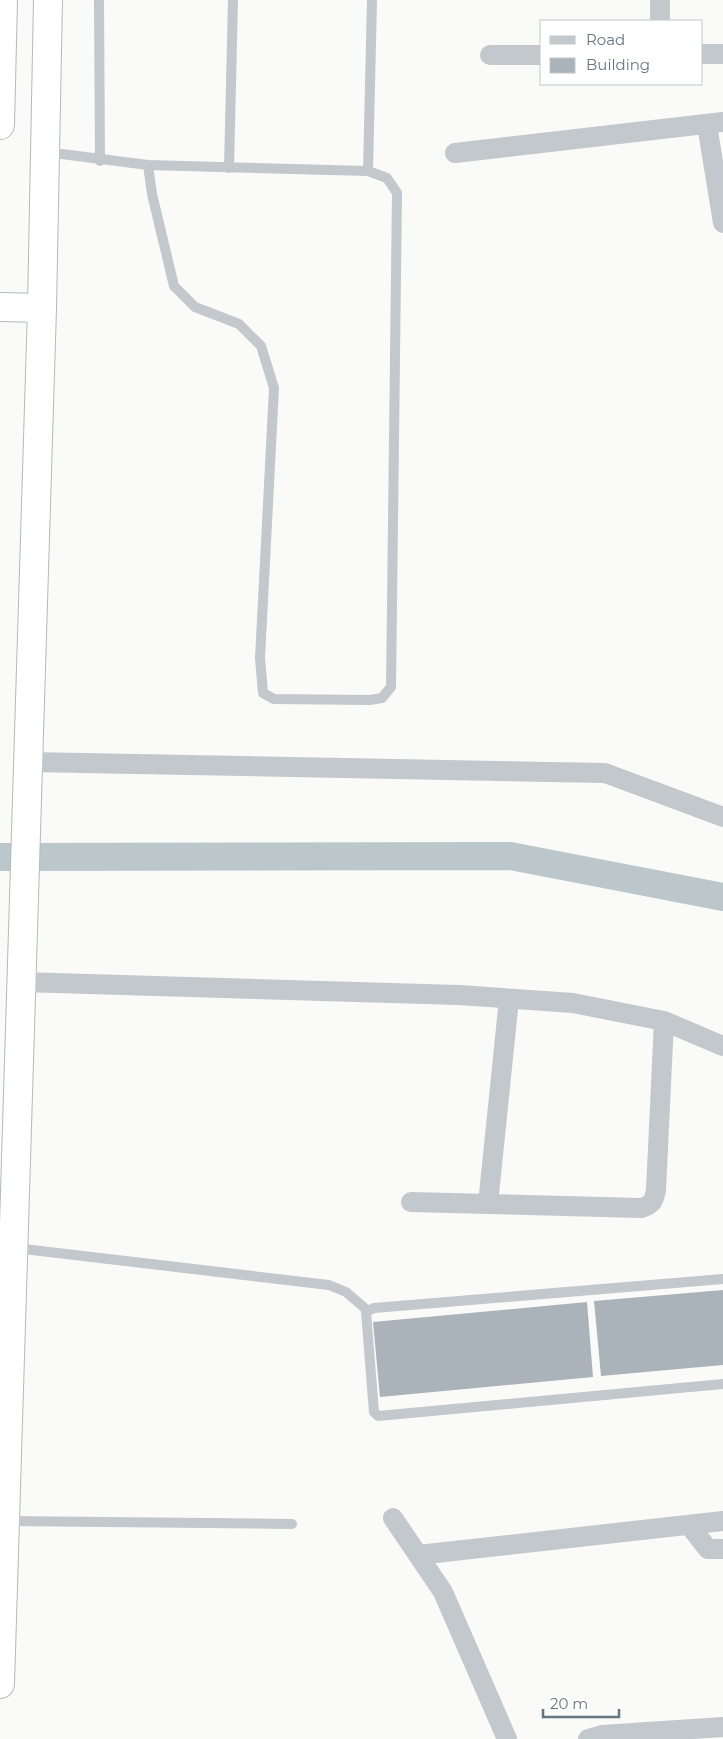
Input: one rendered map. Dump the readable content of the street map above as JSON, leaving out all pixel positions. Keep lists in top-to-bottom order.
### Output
{
  "legend": ["Road", "Building"],
  "scale_bar": "20 m"
}
